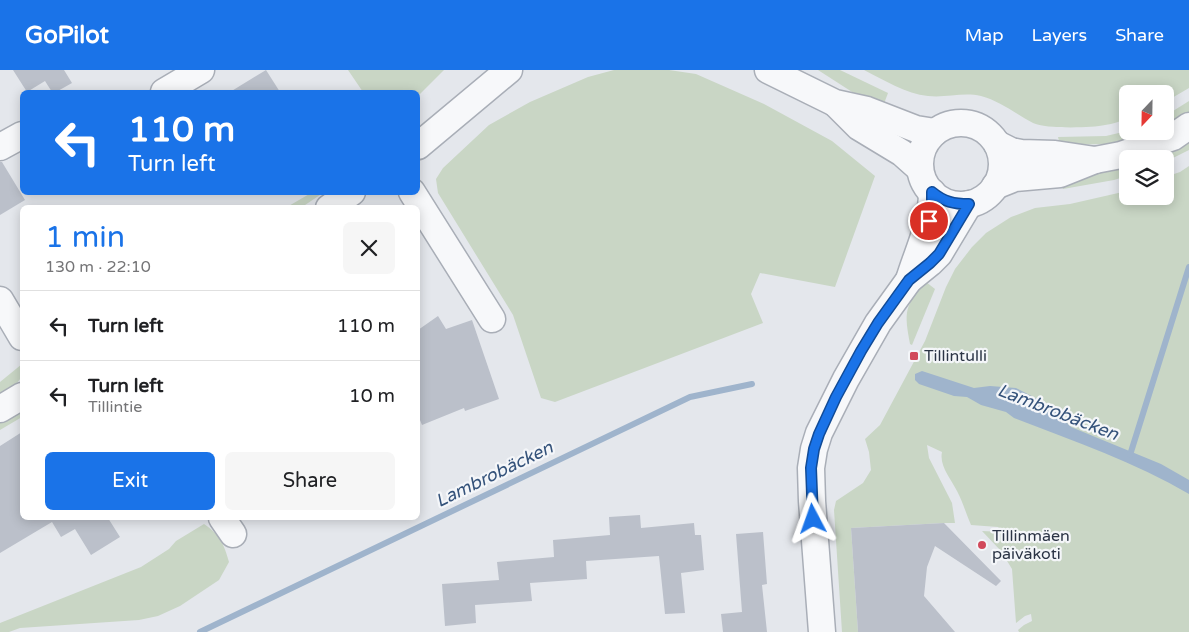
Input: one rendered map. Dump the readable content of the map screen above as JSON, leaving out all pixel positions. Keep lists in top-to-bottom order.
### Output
{
  "water": ["Lambrobäcken"],
  "places": {
    "transit": ["Tillintulli"],
    "other": ["Tillinmäen päiväkoti"]
  },
  "north": "bottom",
  "page": {
    "header": "GoPilot",
    "nav": ["Map", "Layers", "Share"],
    "turn": ["110 m", "Turn left"],
    "heading": ["1 min", "130 m · 22:10"],
    "list": [
      {
        "name": "Turn left",
        "value": "110 m"
      },
      {
        "name": "Turn left",
        "note": "Tillintie",
        "value": "10 m"
      }
    ],
    "buttons": ["Exit", "Share"]
  }
}
